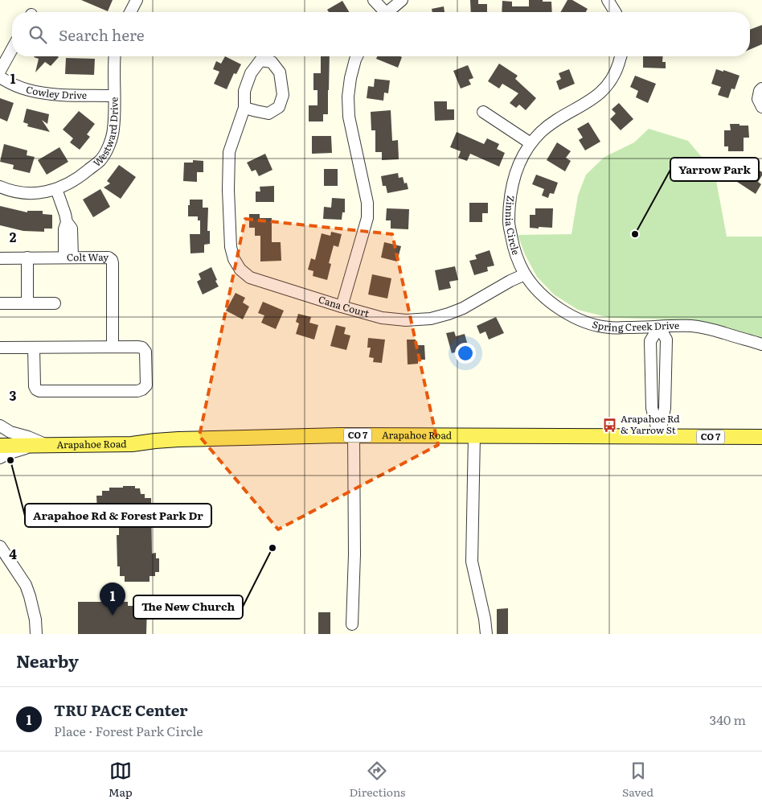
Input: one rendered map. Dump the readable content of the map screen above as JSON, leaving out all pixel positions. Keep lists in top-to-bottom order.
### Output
{
  "streets": {
    "main road": ["CO 7", "Arapahoe Road"],
    "street": [
      "Cowley Drive",
      "Westward Drive",
      "Zinnia Circle",
      "Colt Way",
      "Cana Court",
      "Spring Creek Drive"
    ]
  },
  "crossings": [
    ["Cowley Drive", "Westward Drive"],
    ["Zinnia Circle", "Cana Court"],
    ["Zinnia Circle", "Spring Creek Drive"],
    ["Cana Court", "Spring Creek Drive"]
  ],
  "places": {
    "other": ["Yarrow Park", "Arapahoe Rd & Forest Park Dr", "The New Church"],
    "bus stop": ["Arapahoe Rd & Yarrow St"]
  },
  "page": {
    "search": "Search here",
    "pins": "1",
    "heading": "Nearby",
    "list": [
      {
        "mark": "1",
        "name": "TRU PACE Center",
        "note": "Place · Forest Park Circle",
        "value": "340 m"
      }
    ],
    "nav": ["Map", "Directions", "Saved"]
  },
  "grid": {
    "rows": [
      "1",
      "2",
      "3",
      "4"
    ]
  }
}
